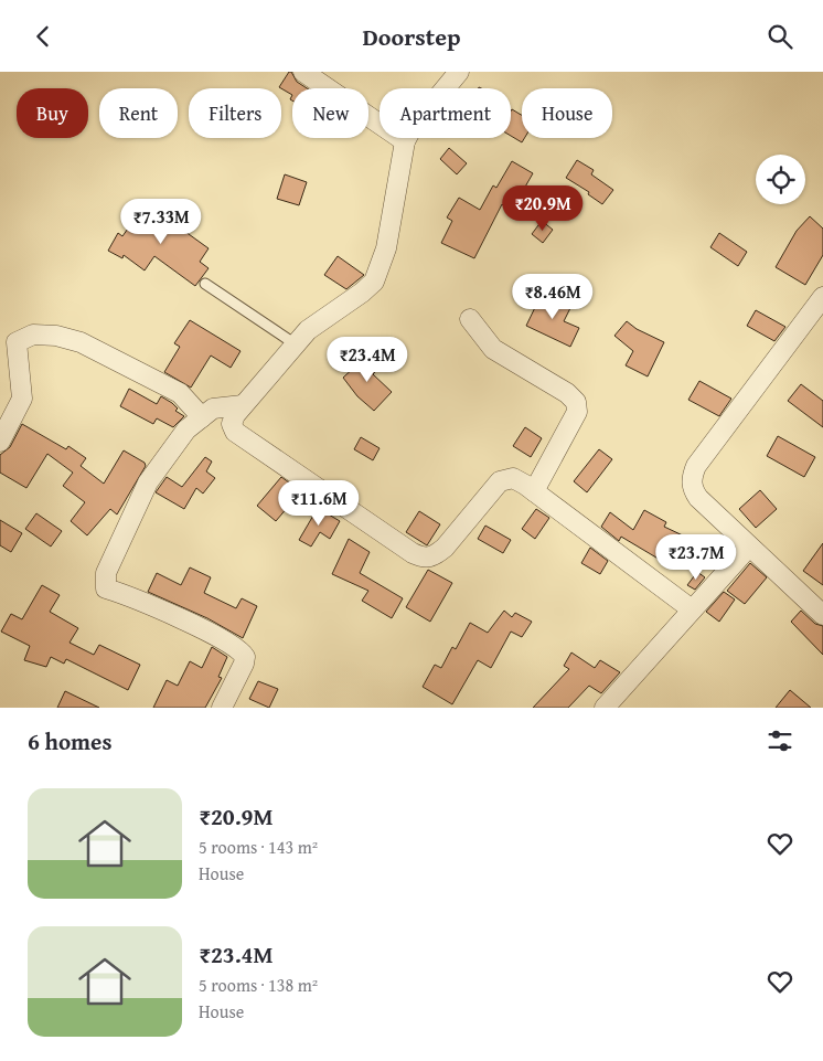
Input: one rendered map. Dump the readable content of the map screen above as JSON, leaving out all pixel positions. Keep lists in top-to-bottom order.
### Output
{
  "page": {
    "header": "Doorstep",
    "chip": [
      "Buy",
      "Rent",
      "Filters",
      "New",
      "Apartment",
      "House"
    ],
    "price": [
      "₹20.9M",
      "₹7.33M",
      "₹8.46M",
      "₹23.4M",
      "₹11.6M",
      "₹23.7M"
    ],
    "heading": "6 homes",
    "list": [
      {
        "name": "₹20.9M",
        "note": "5 rooms · 143 m² · House"
      },
      {
        "name": "₹23.4M",
        "note": "5 rooms · 138 m² · House"
      }
    ]
  }
}
